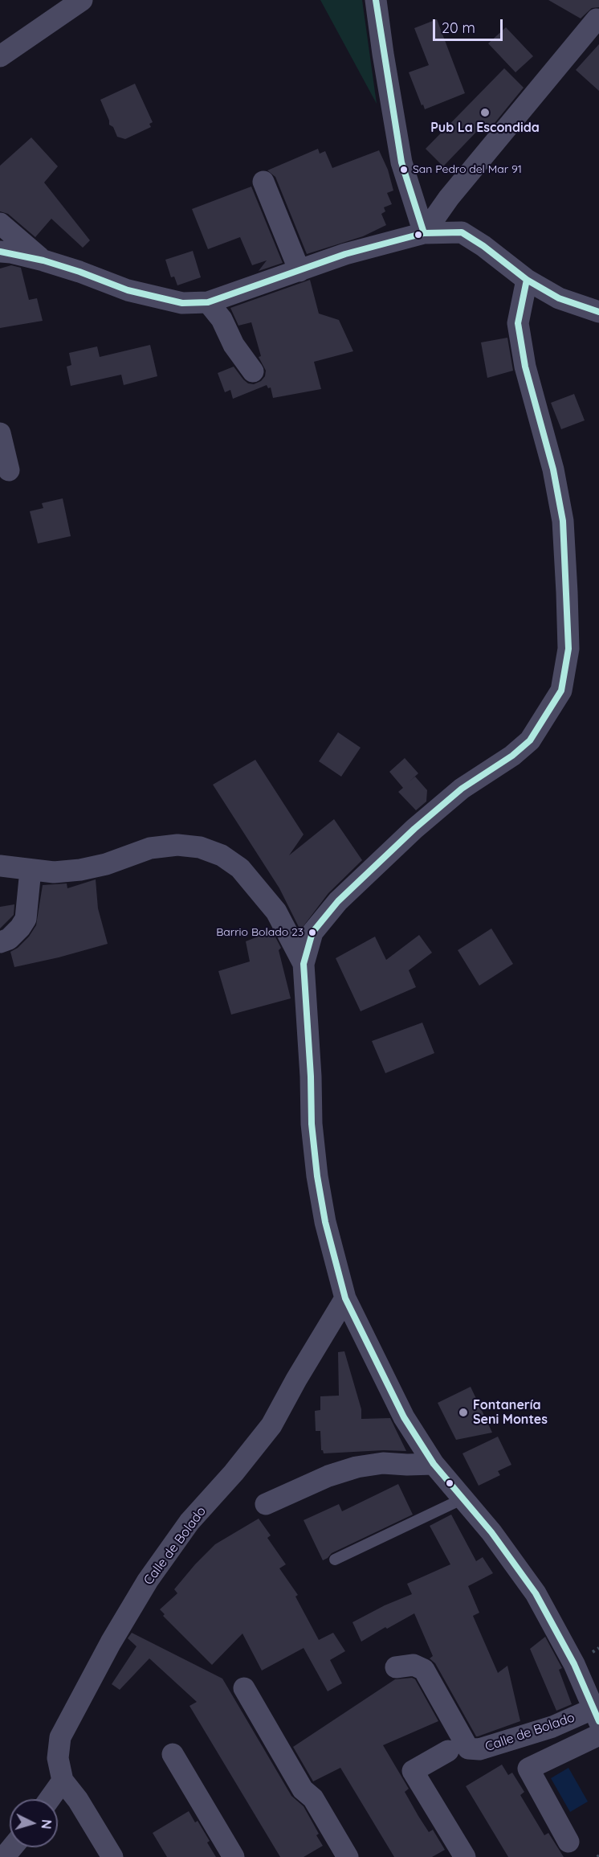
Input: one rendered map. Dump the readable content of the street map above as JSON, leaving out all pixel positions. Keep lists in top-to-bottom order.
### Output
{
  "streets": {
    "street": ["Calle de Bolado"]
  },
  "places": [
    "Pub La Escondida",
    "San Pedro del Mar 91",
    "Barrio Bolado 23",
    "Fontanería Seni Montes"
  ],
  "scale_bar": "20 m",
  "north": "right"
}
